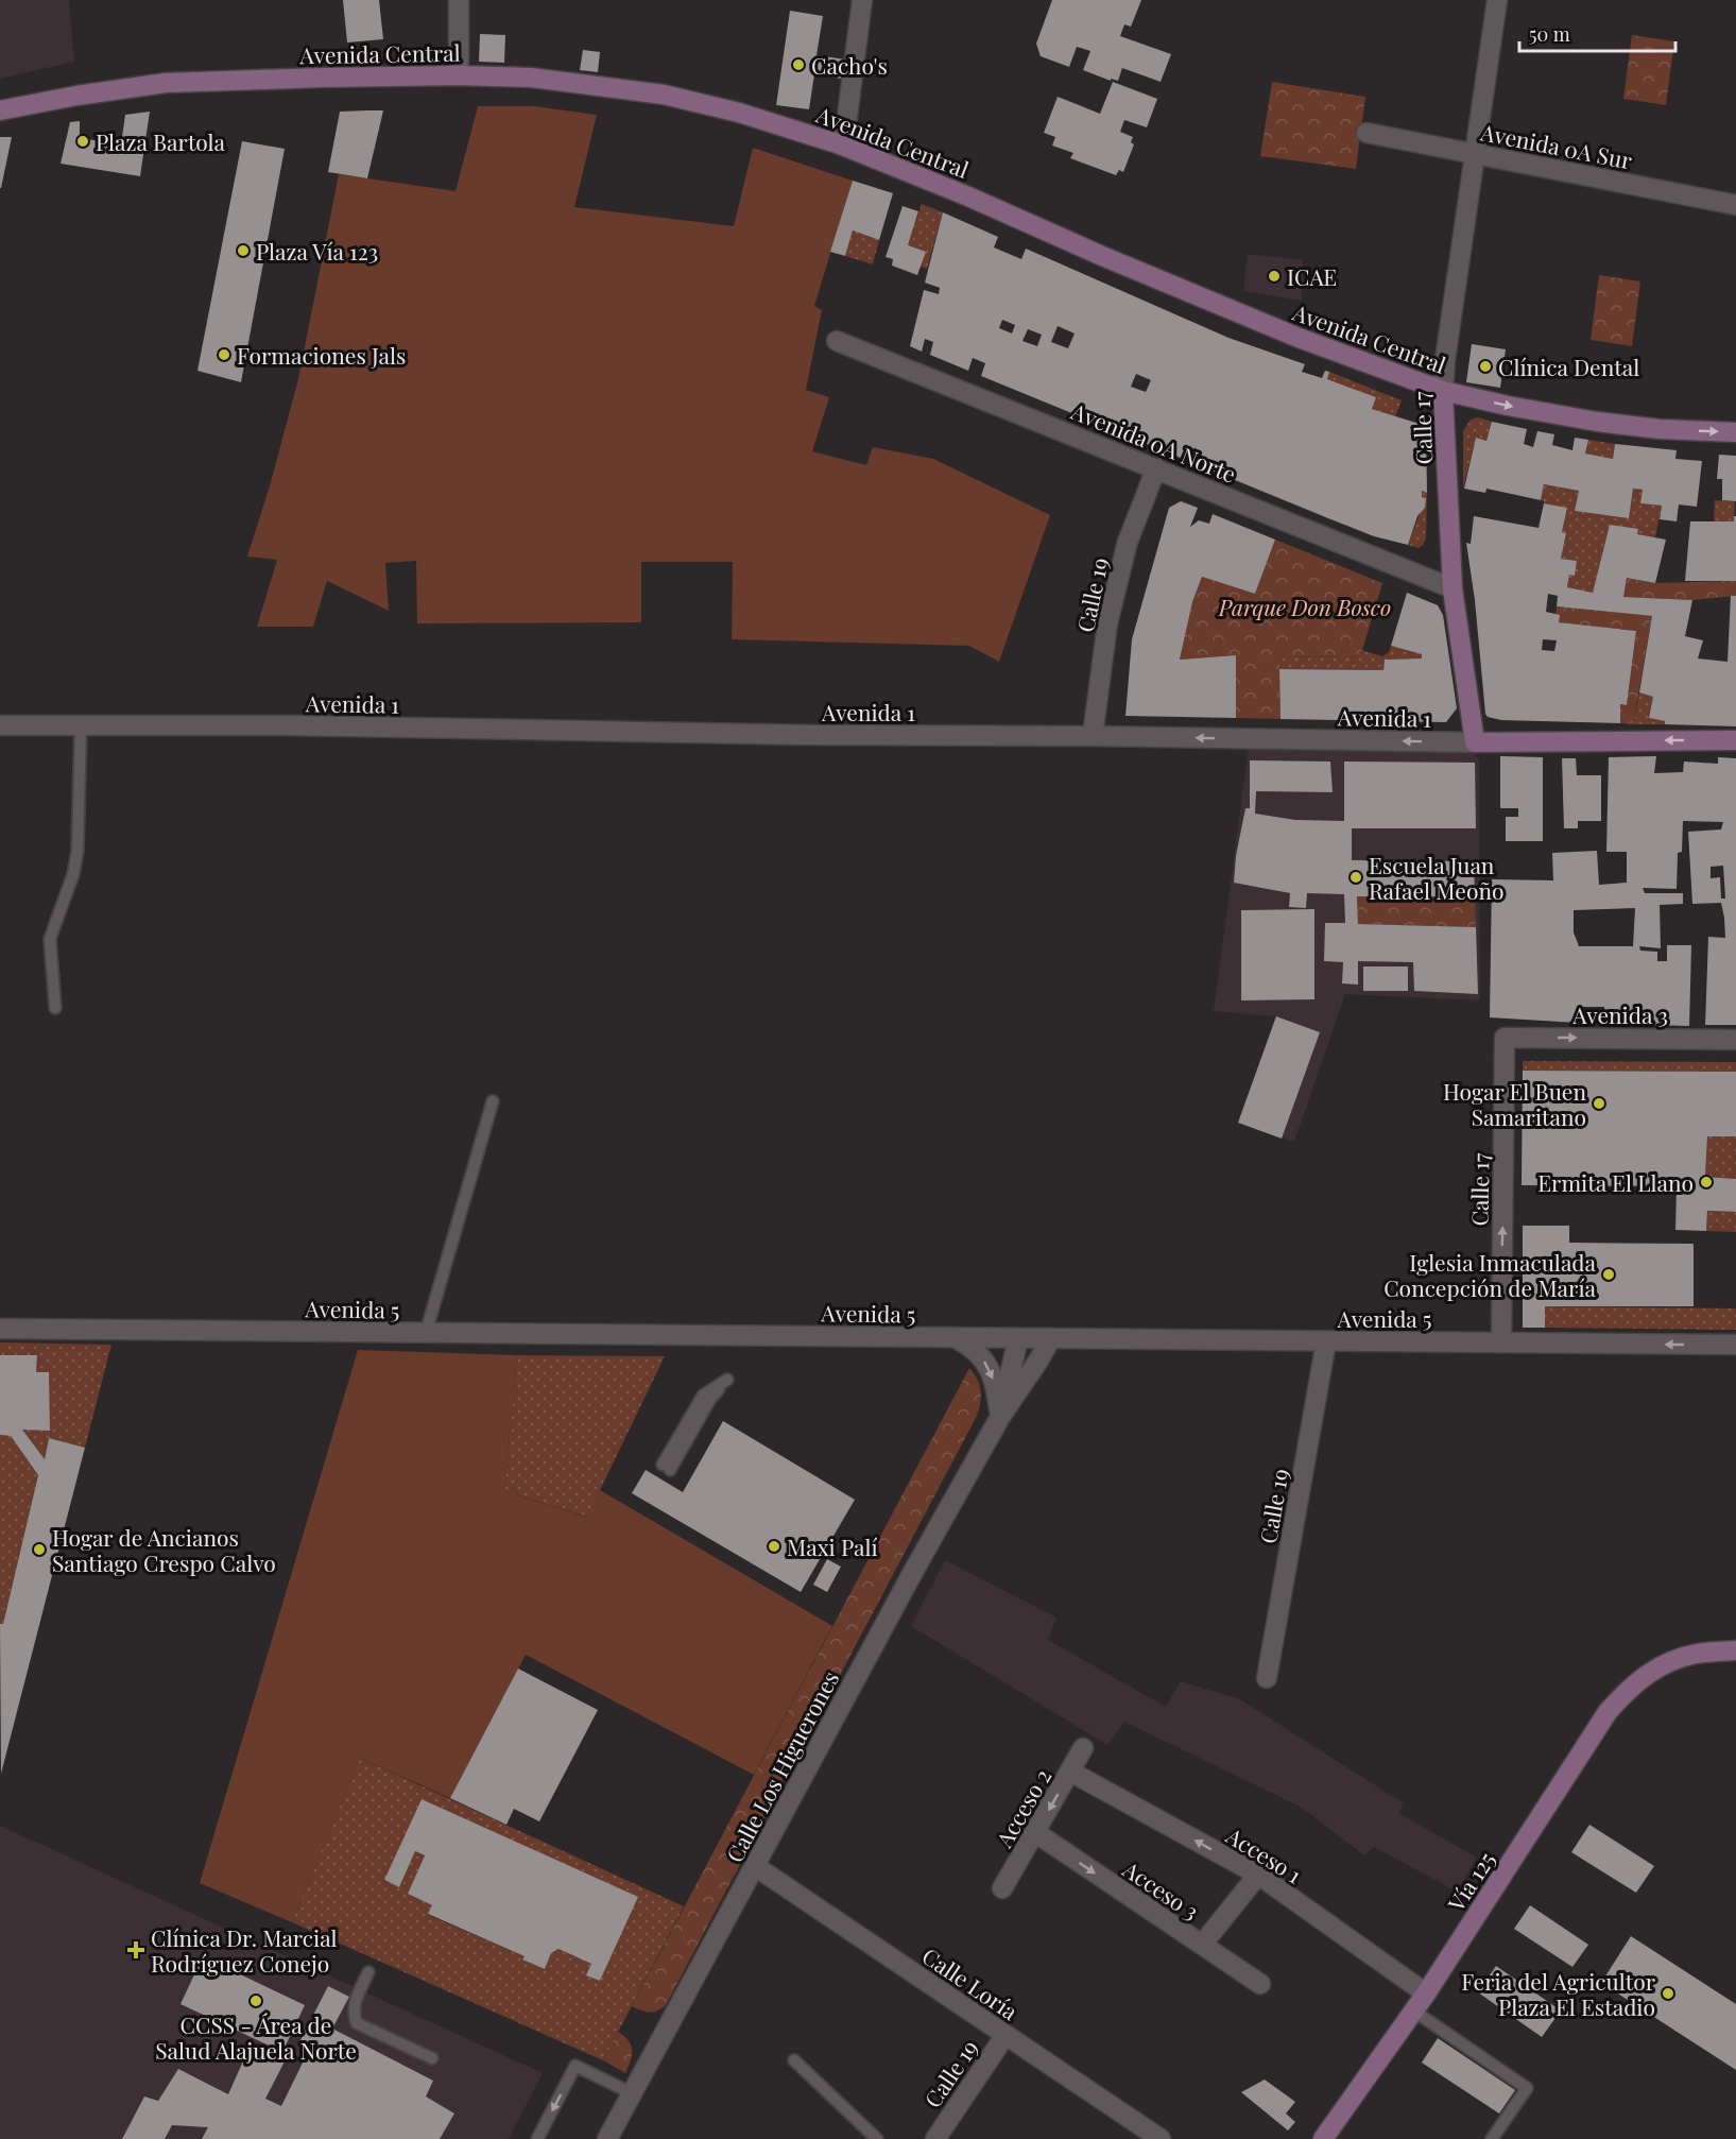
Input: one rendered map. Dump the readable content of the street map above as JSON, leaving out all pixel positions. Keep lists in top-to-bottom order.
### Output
{
  "streets": {
    "main road": [
      "Avenida Central",
      "Calle 17",
      "Avenida 1",
      "Vía 125"
    ],
    "street": [
      "Avenida 0A Sur",
      "Avenida 0A Norte",
      "Calle 19",
      "Avenida 3",
      "Avenida 5",
      "Calle Los Higuerones",
      "Acceso 2",
      "Acceso 1",
      "Acceso 3",
      "Calle Loría"
    ]
  },
  "crossings": [
    ["Avenida Central", "Calle 17"],
    ["Avenida 0A Sur", "Calle 17"],
    ["Calle 17", "Avenida 0A Norte"],
    ["Calle 17", "Avenida 1"],
    ["Calle 17", "Avenida 3"],
    ["Calle 17", "Avenida 5"],
    ["Avenida 0A Norte", "Calle 19"],
    ["Calle 19", "Avenida 1"],
    ["Calle 19", "Avenida 5"],
    ["Calle 19", "Calle Loría"],
    ["Avenida 5", "Calle Los Higuerones"],
    ["Calle Los Higuerones", "Calle Loría"],
    ["Acceso 2", "Acceso 1"],
    ["Acceso 2", "Acceso 3"],
    ["Acceso 1", "Vía 125"]
  ],
  "one_way": [
    "Avenida 1",
    "Avenida 3",
    "Acceso 2",
    "Acceso 1",
    "Acceso 3"
  ],
  "parks": ["Parque Don Bosco"],
  "places": {
    "other": [
      "Cacho's",
      "Plaza Bartola",
      "Plaza Vía 123",
      "ICAE",
      "Formaciones Jals",
      "Clínica Dental",
      "Escuela Juan Rafael Meoño",
      "Hogar El Buen Samaritano",
      "Ermita El Llano",
      "Iglesia Inmaculada Concepción de María",
      "Maxi Palí",
      "Hogar de Ancianos Santiago Crespo Calvo",
      "Feria del Agricultor Plaza El Estadio",
      "CCSS - Área de Salud Alajuela Norte"
    ],
    "health": ["Clínica Dr. Marcial Rodríguez Conejo"]
  },
  "scale_bar": "50 m"
}
